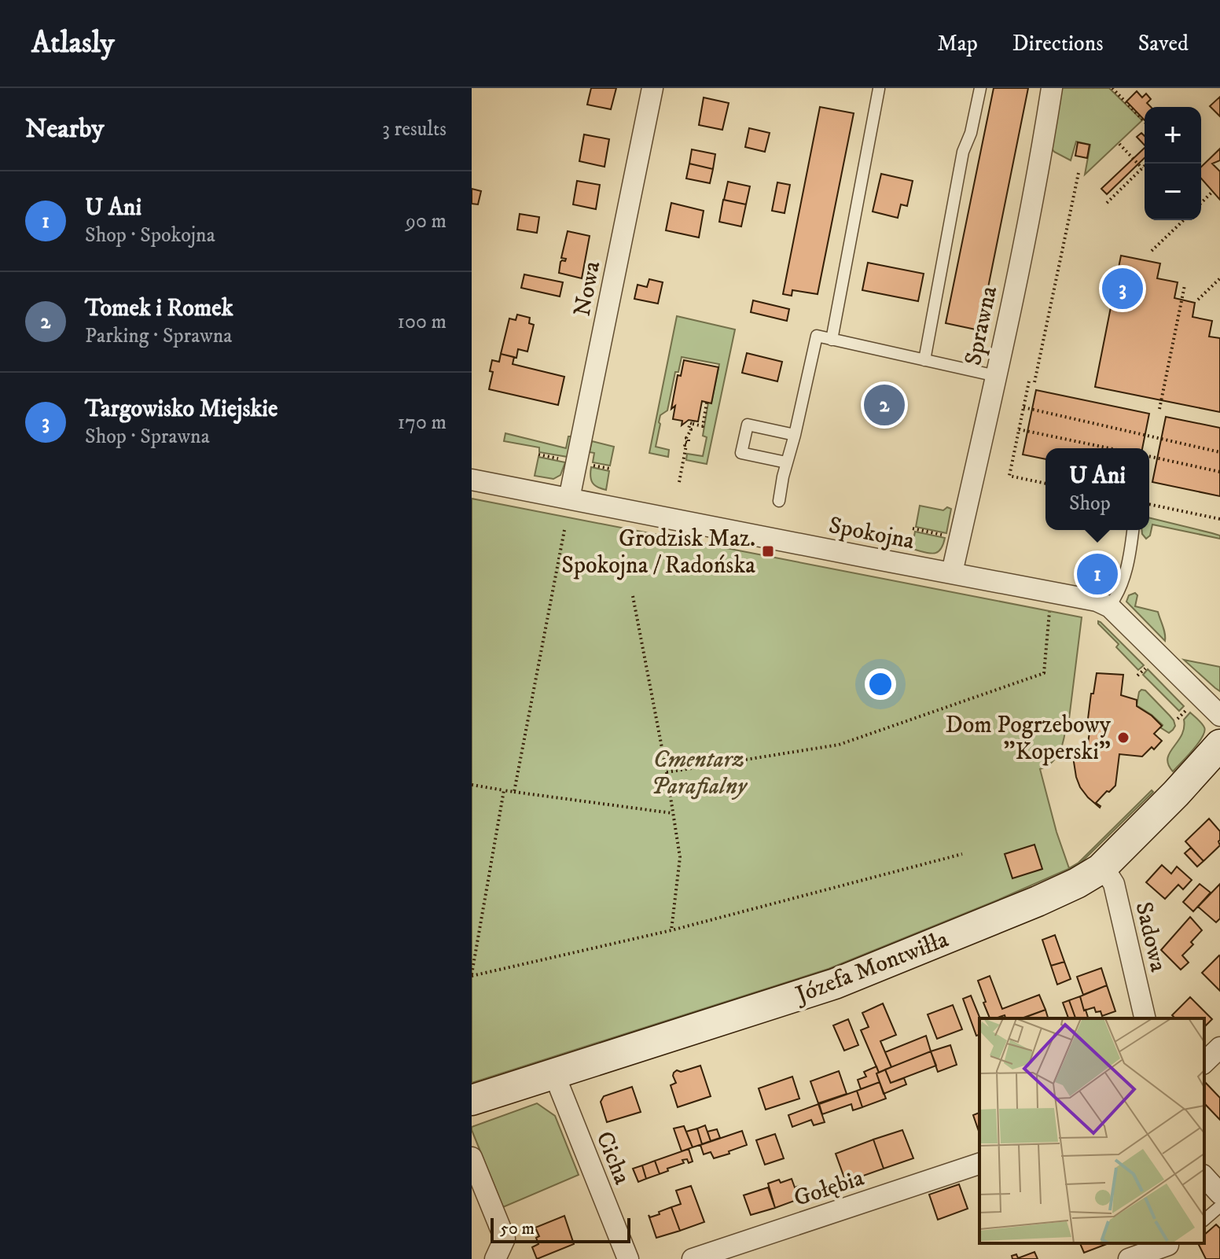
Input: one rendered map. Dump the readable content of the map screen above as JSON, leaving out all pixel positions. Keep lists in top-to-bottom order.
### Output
{
  "streets": {
    "street": [
      "Nowa",
      "Sprawna",
      "Spokojna",
      "Sadowa",
      "Józefa Montwiłła",
      "Cicha",
      "Gołębia"
    ]
  },
  "crossings": [
    ["Nowa", "Spokojna"],
    ["Sprawna", "Spokojna"],
    ["Sadowa", "Józefa Montwiłła"],
    ["Józefa Montwiłła", "Cicha"]
  ],
  "parks": ["Cmentarz Parafialny"],
  "places": {
    "transit": ["Grodzisk Maz. Spokojna / Radońska"],
    "other": ["Dom Pogrzebowy \"Koperski\""]
  },
  "scale_bar": "50 m",
  "page": {
    "header": "Atlasly",
    "nav": ["Map", "Directions", "Saved"],
    "heading": ["Nearby", "3 results"],
    "map_buttons": ["+", "−"],
    "list": [
      {
        "mark": "1",
        "name": "U Ani",
        "note": "Shop · Spokojna",
        "value": "90 m"
      },
      {
        "mark": "2",
        "name": "Tomek i Romek",
        "note": "Parking · Sprawna",
        "value": "100 m"
      },
      {
        "mark": "3",
        "name": "Targowisko Miejskie",
        "note": "Shop · Sprawna",
        "value": "170 m"
      }
    ],
    "pins": ["3", "2", "1"],
    "popup": ["U Ani", "Shop"],
    "scale": "50 m"
  }
}
